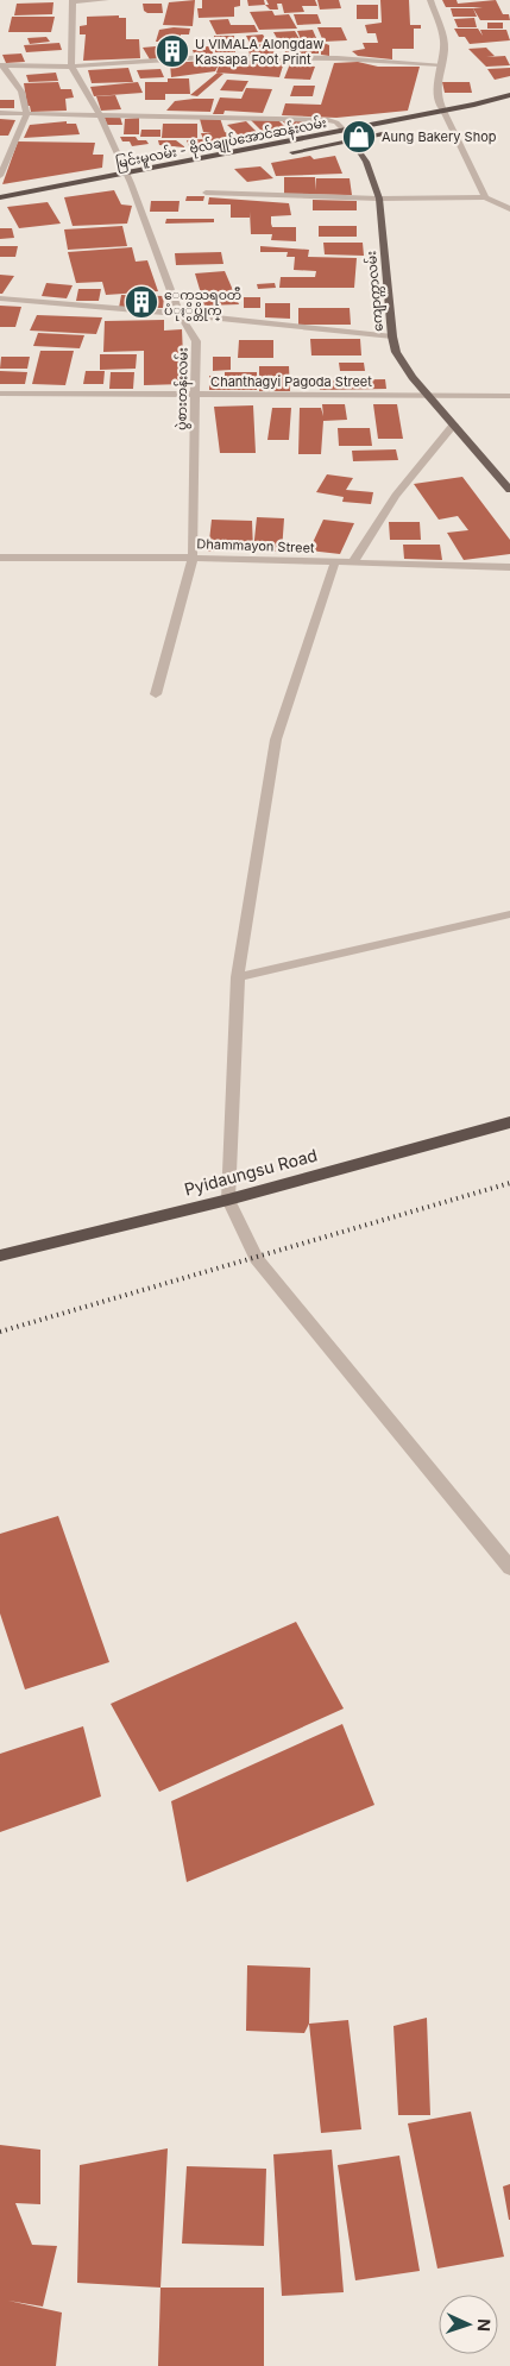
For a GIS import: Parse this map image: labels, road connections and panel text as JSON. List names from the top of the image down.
{
  "streets": {
    "highway": ["မြင်းမူလမ်း - ဗိုလ်ချုပ်အောင်ဆန်းလမ်း", "Pyidaungsu Road"],
    "main road": ["ကျောက္ကာလမ်း"],
    "street": ["Chanthagyi Pagoda Street", "ပွဲစားတန်းလမ်း", "Dhammayon Street"]
  },
  "crossings": [
    ["မြင်းမူလမ်း - ဗိုလ်ချုပ်အောင်ဆန်းလမ်း", "ကျောက္ကာလမ်း"],
    ["မြင်းမူလမ်း - ဗိုလ်ချုပ်အောင်ဆန်းလမ်း", "ပွဲစားတန်းလမ်း"],
    ["ကျောက္ကာလမ်း", "Chanthagyi Pagoda Street"],
    ["Chanthagyi Pagoda Street", "ပွဲစားတန်းလမ်း"],
    ["ပွဲစားတန်းလမ်း", "Dhammayon Street"]
  ],
  "places": {
    "building": ["U VIMALA Alongdaw Kassapa Foot Print", "ေကသရ၀တီ ပံုႏွိပ္တိုက္"],
    "shop": ["Aung Bakery Shop"]
  },
  "north": "right"
}
